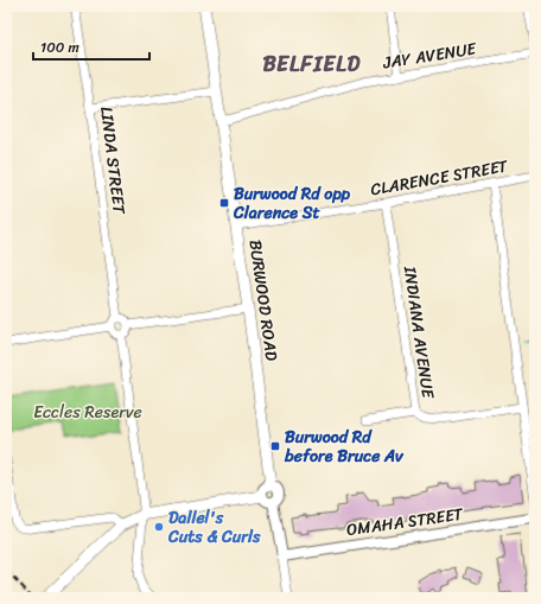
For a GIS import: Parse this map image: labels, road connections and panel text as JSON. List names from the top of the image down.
{
  "streets": {
    "main road": ["BURWOOD ROAD"],
    "street": [
      "JAY AVENUE",
      "LINDA STREET",
      "CLARENCE STREET",
      "INDIANA AVENUE",
      "OMAHA STREET"
    ]
  },
  "crossings": [
    ["JAY AVENUE", "BURWOOD ROAD"],
    ["CLARENCE STREET", "BURWOOD ROAD"],
    ["CLARENCE STREET", "INDIANA AVENUE"]
  ],
  "districts": ["BELFIELD"],
  "parks": ["Eccles Reserve"],
  "places": {
    "transit": ["Burwood Rd opp Clarence St", "Burwood Rd before Bruce Av"],
    "other": ["Dallel's Cuts & Curls"]
  },
  "scale_bar": "100 m"
}
